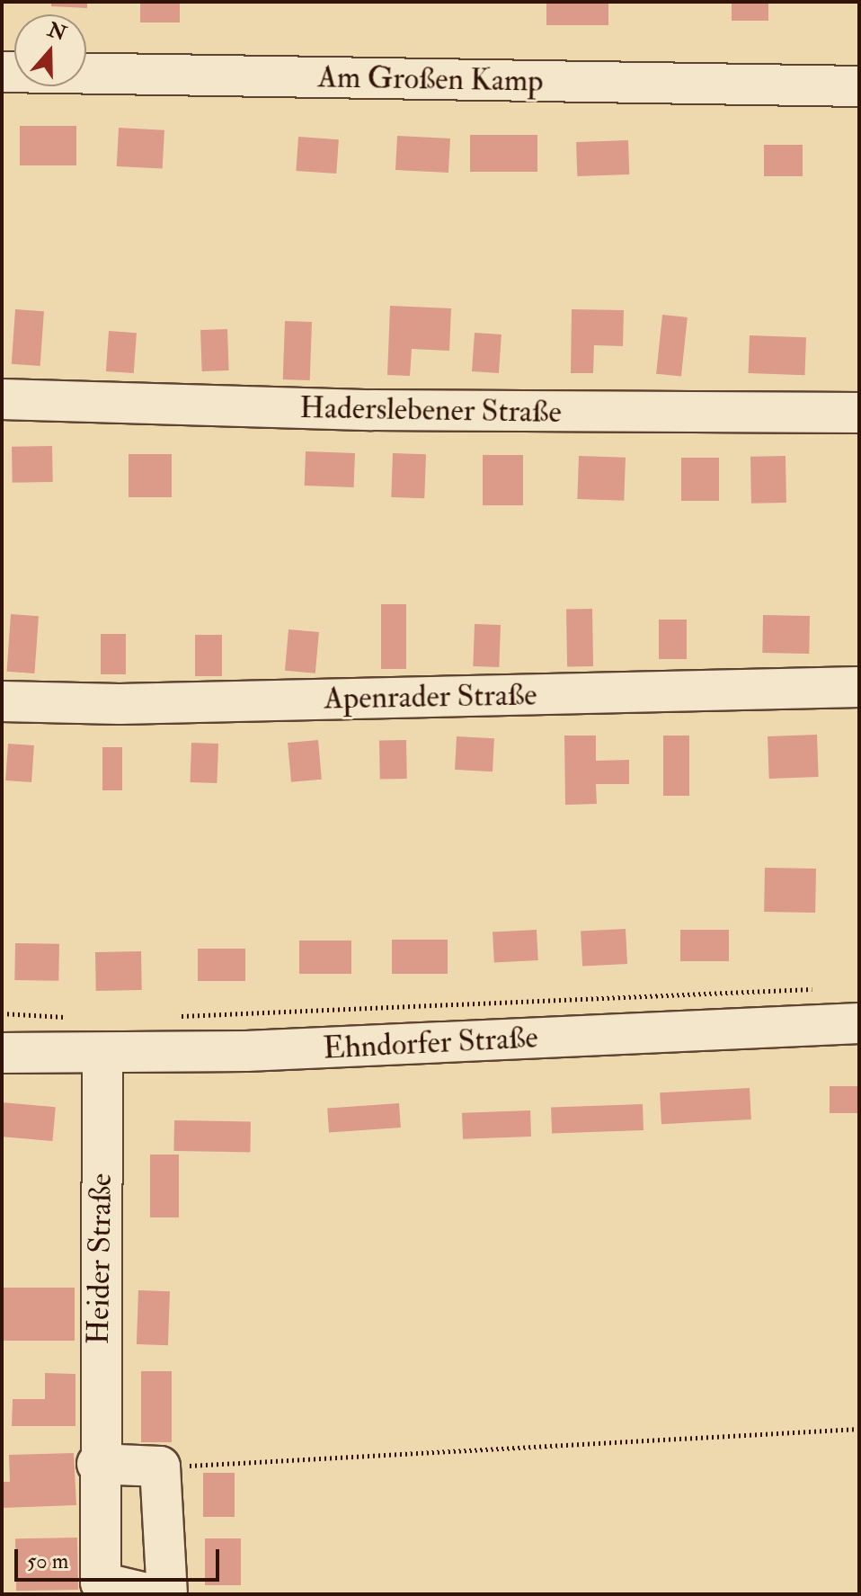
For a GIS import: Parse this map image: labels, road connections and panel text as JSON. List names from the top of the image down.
{
  "streets": {
    "street": [
      "Am Großen Kamp",
      "Haderslebener Straße",
      "Apenrader Straße",
      "Ehndorfer Straße",
      "Heider Straße"
    ]
  },
  "crossings": [
    ["Ehndorfer Straße", "Heider Straße"]
  ],
  "scale_bar": "50 m",
  "north": "top"
}
